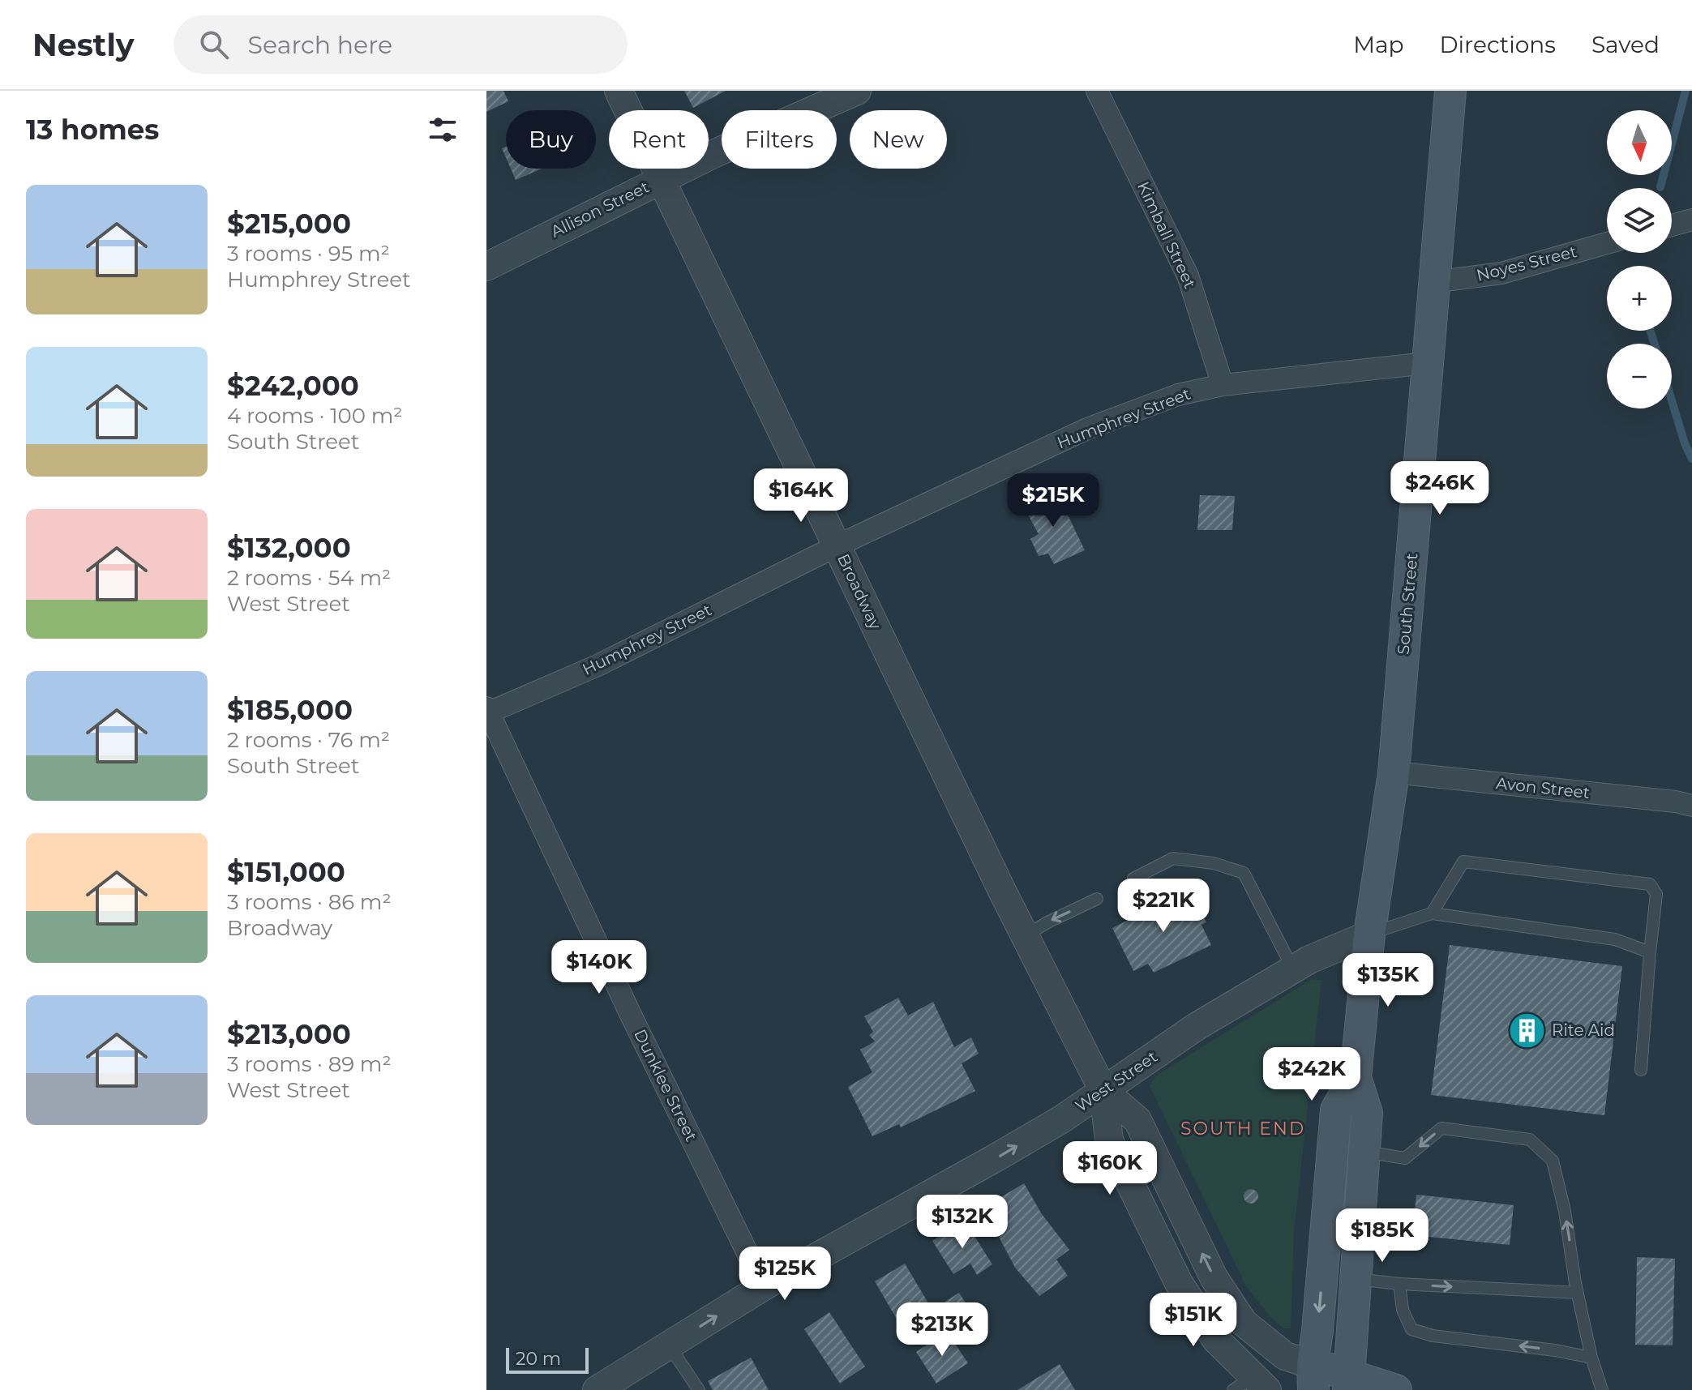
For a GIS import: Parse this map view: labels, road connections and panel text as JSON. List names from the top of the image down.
{
  "streets": {
    "main road": ["Broadway", "South Street"],
    "street": [
      "Allison Street",
      "Kimball Street",
      "Noyes Street",
      "Humphrey Street",
      "Avon Street",
      "West Street",
      "Dunklee Street"
    ]
  },
  "crossings": [
    ["Allison Street", "Broadway"],
    ["Kimball Street", "Humphrey Street"],
    ["Noyes Street", "South Street"],
    ["Humphrey Street", "Broadway"],
    ["Humphrey Street", "South Street"],
    ["Humphrey Street", "Dunklee Street"],
    ["Broadway", "South Street"],
    ["Broadway", "West Street"],
    ["South Street", "Avon Street"],
    ["South Street", "West Street"],
    ["West Street", "Dunklee Street"]
  ],
  "one_way": ["West Street"],
  "districts": ["SOUTH END"],
  "places": {
    "building": ["Rite Aid"]
  },
  "scale_bar": "20 m",
  "north": "bottom",
  "page": {
    "header": "Nestly",
    "search": "Search here",
    "nav": ["Map", "Directions", "Saved"],
    "heading": "13 homes",
    "map_buttons": ["+", "−"],
    "chip": [
      "Buy",
      "Rent",
      "Filters",
      "New"
    ],
    "list": [
      {
        "name": "$215,000",
        "note": "3 rooms · 95 m² · Humphrey Street"
      },
      {
        "name": "$242,000",
        "note": "4 rooms · 100 m² · South Street"
      },
      {
        "name": "$132,000",
        "note": "2 rooms · 54 m² · West Street"
      },
      {
        "name": "$185,000",
        "note": "2 rooms · 76 m² · South Street"
      },
      {
        "name": "$151,000",
        "note": "3 rooms · 86 m² · Broadway"
      },
      {
        "name": "$213,000",
        "note": "3 rooms · 89 m² · West Street"
      }
    ],
    "price": [
      "$246K",
      "$164K",
      "$215K",
      "$221K",
      "$140K",
      "$135K",
      "$242K",
      "$160K",
      "$132K",
      "$185K",
      "$125K",
      "$151K",
      "$213K"
    ],
    "scale": "20 m"
  }
}
